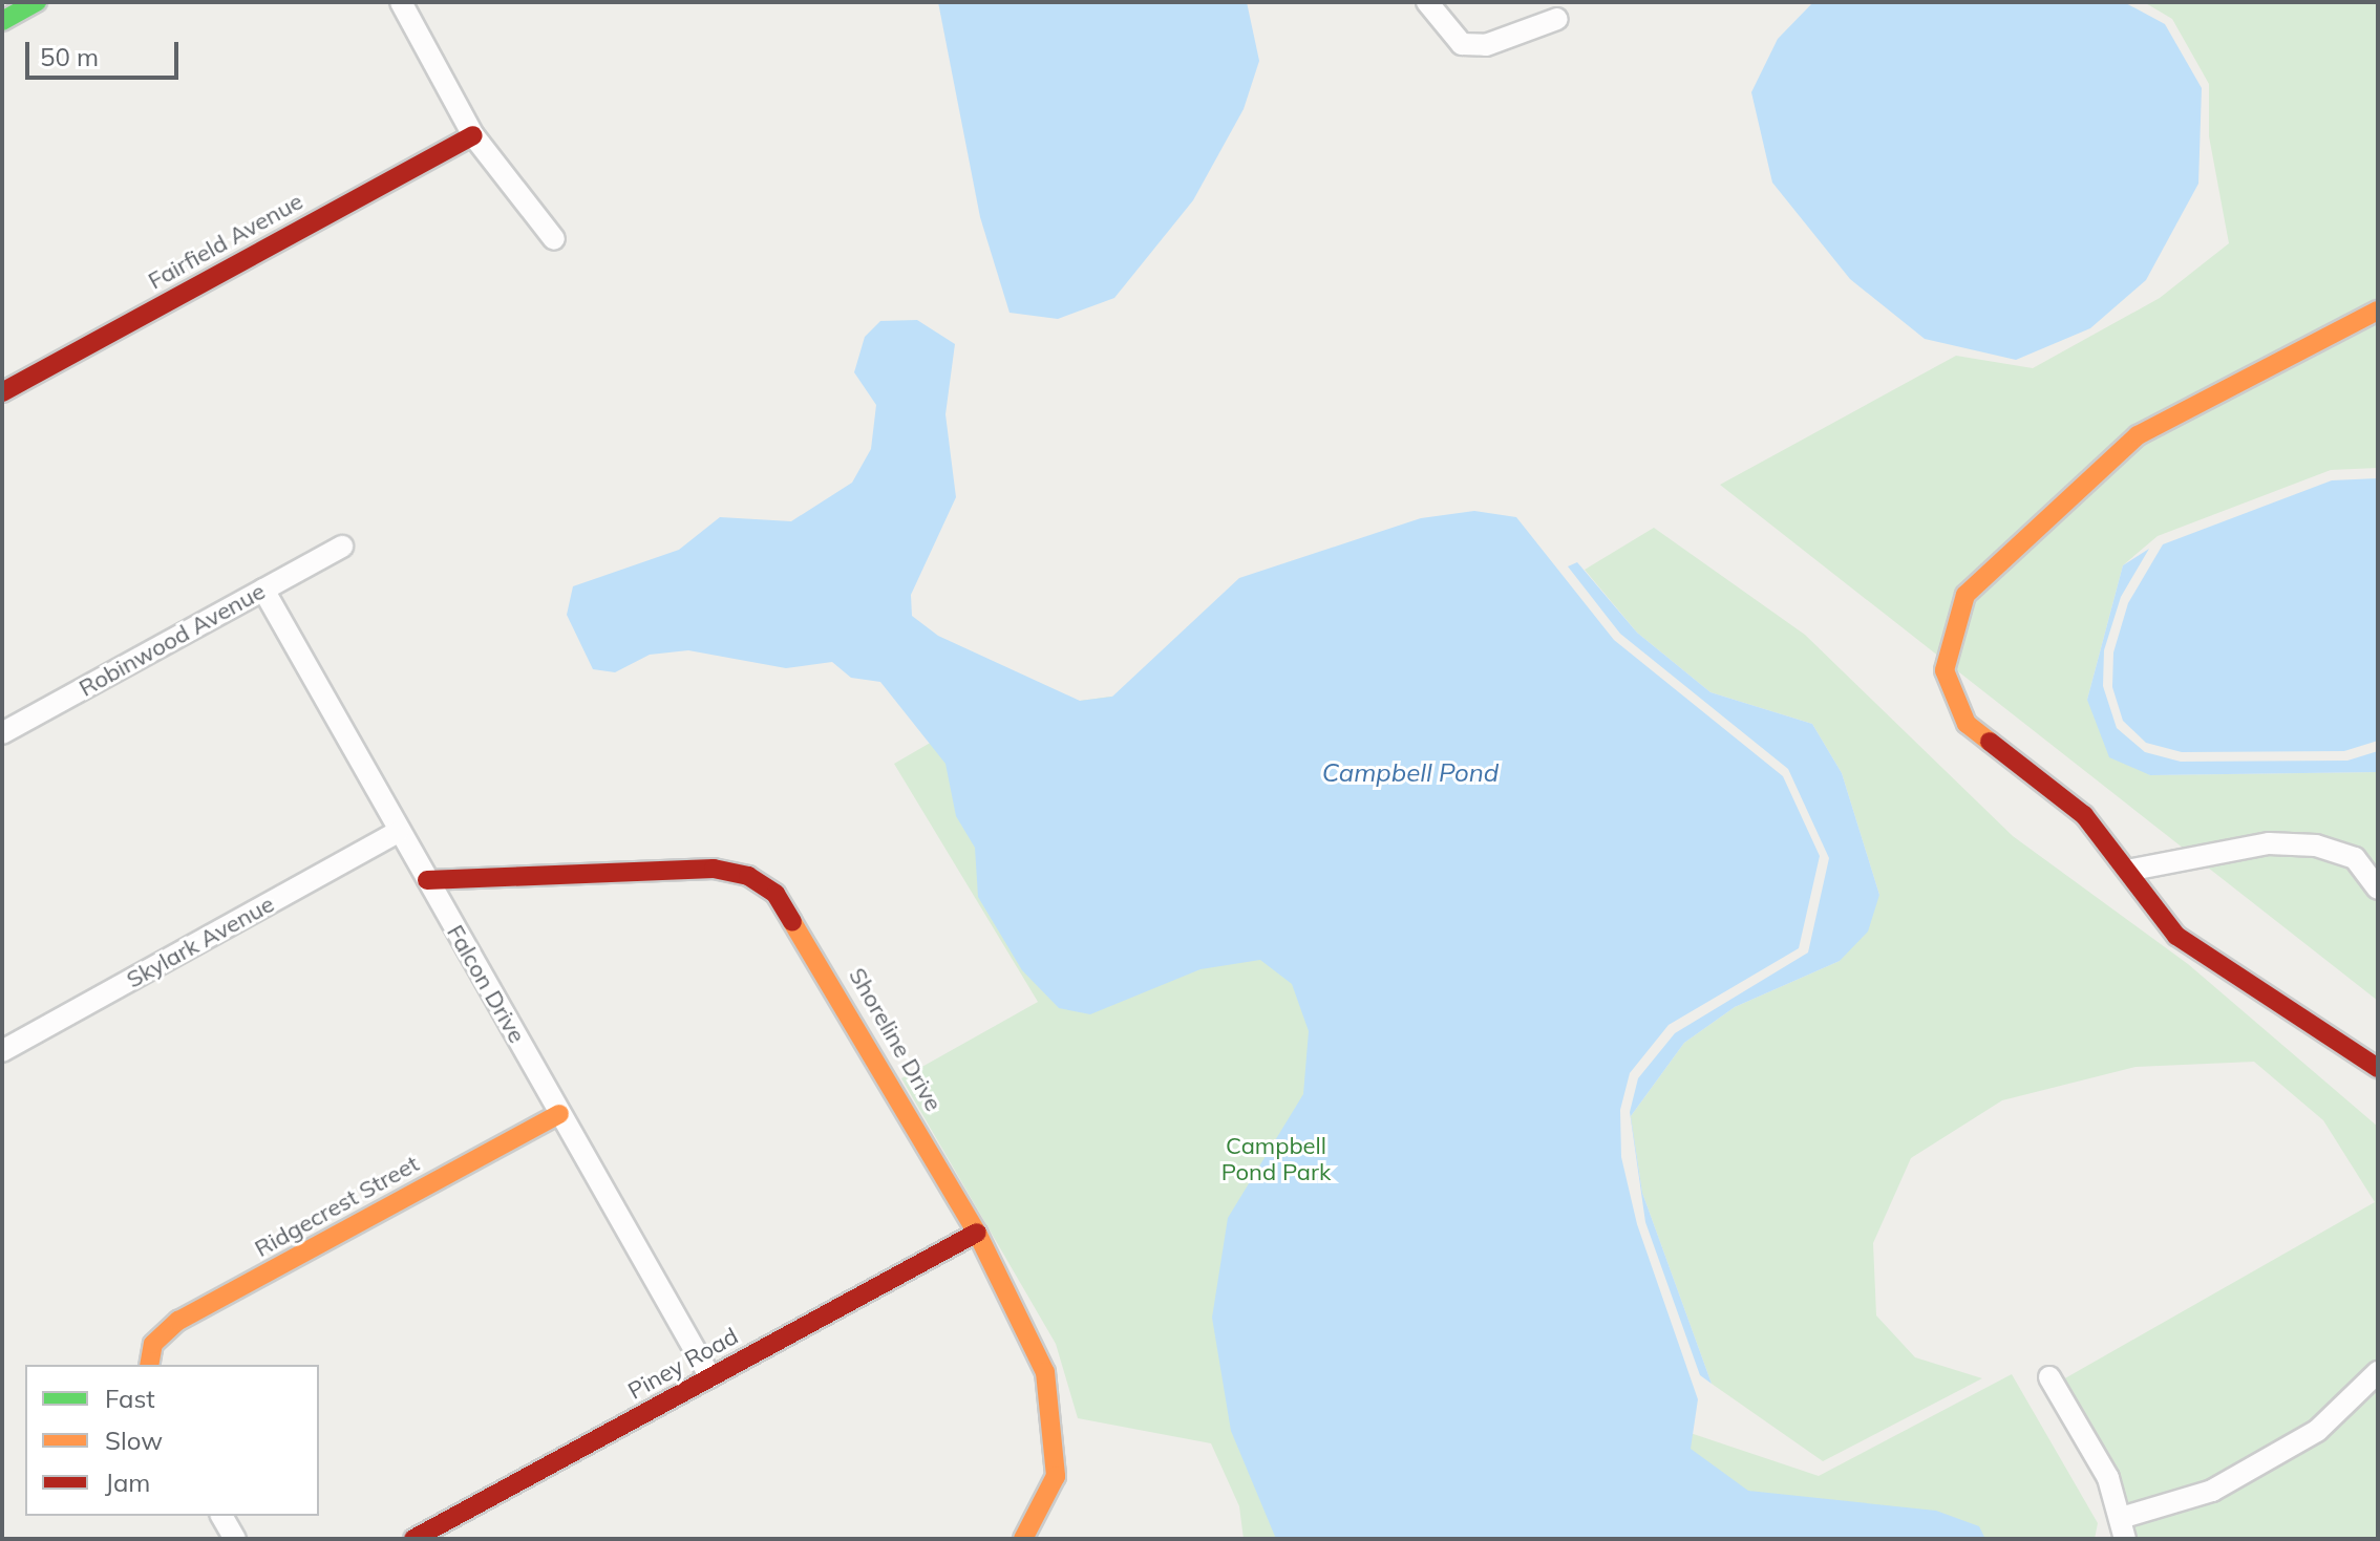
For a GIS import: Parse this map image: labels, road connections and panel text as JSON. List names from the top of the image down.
{
  "streets": {
    "street": [
      "Fairfield Avenue",
      "Robinwood Avenue",
      "Skylark Avenue",
      "Falcon Drive",
      "Shoreline Drive",
      "Ridgecrest Street",
      "Piney Road"
    ]
  },
  "crossings": [
    ["Robinwood Avenue", "Falcon Drive"],
    ["Skylark Avenue", "Falcon Drive"],
    ["Falcon Drive", "Shoreline Drive"],
    ["Falcon Drive", "Ridgecrest Street"],
    ["Falcon Drive", "Piney Road"],
    ["Shoreline Drive", "Piney Road"]
  ],
  "water": ["Campbell Pond"],
  "parks": ["Campbell Pond Park"],
  "legend": ["Fast", "Slow", "Jam"],
  "scale_bar": "50 m"
}
